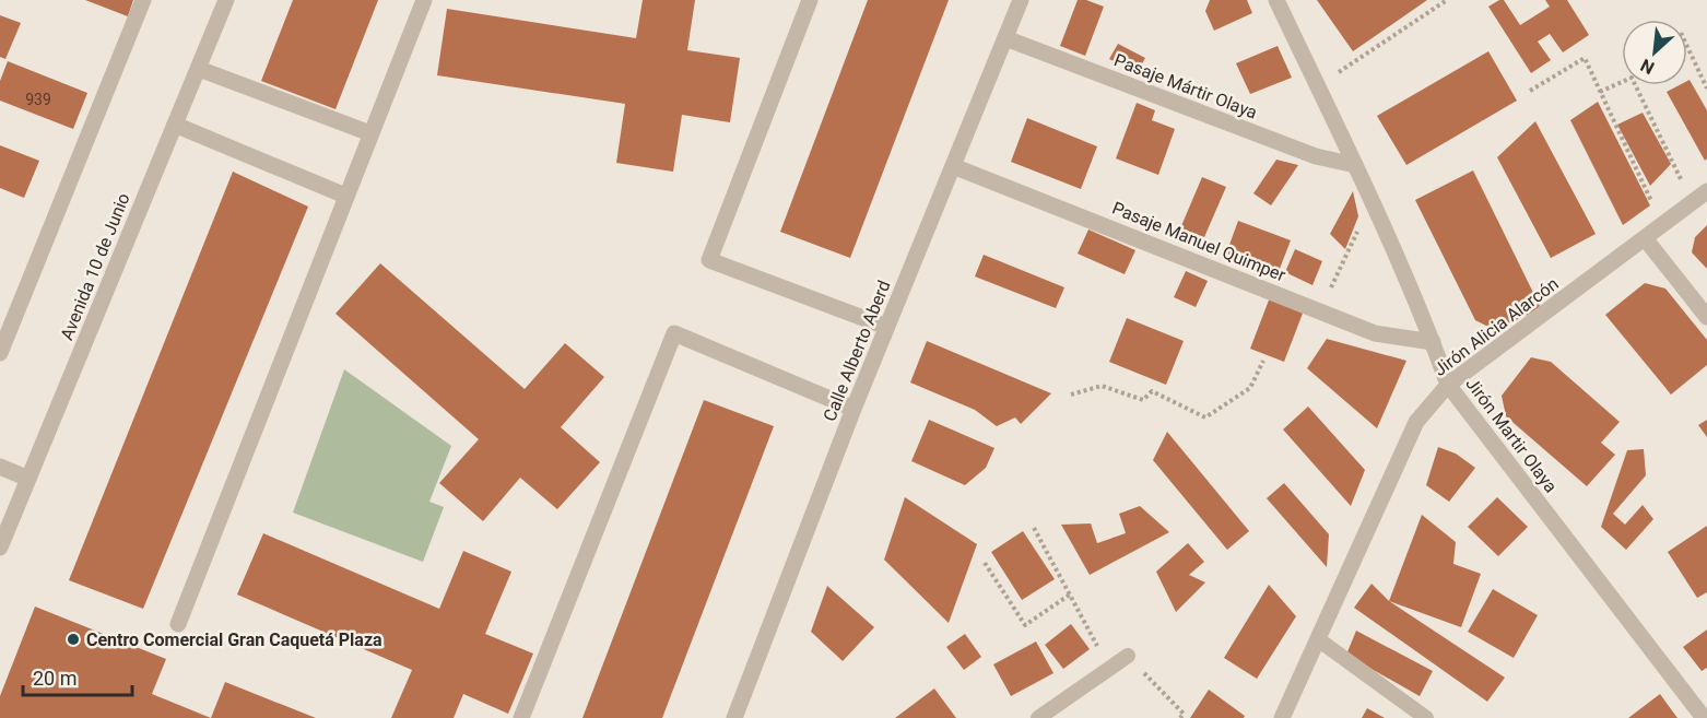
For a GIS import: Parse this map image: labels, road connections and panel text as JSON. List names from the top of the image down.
{
  "streets": {
    "street": [
      "Pasaje Mártir Olaya",
      "Pasaje Manuel Quimper",
      "Avenida 10 de Junio",
      "Jirón Alicia Alarcón",
      "Calle Alberto Aberd",
      "Jirón Martir Olaya"
    ]
  },
  "crossings": [
    ["Pasaje Mártir Olaya", "Calle Alberto Aberd"],
    ["Pasaje Mártir Olaya", "Jirón Martir Olaya"],
    ["Pasaje Manuel Quimper", "Calle Alberto Aberd"],
    ["Pasaje Manuel Quimper", "Jirón Martir Olaya"],
    ["Jirón Alicia Alarcón", "Jirón Martir Olaya"]
  ],
  "places": ["Centro Comercial Gran Caquetá Plaza"],
  "house_numbers": ["939"],
  "scale_bar": "20 m",
  "north": "bottom left"
}
